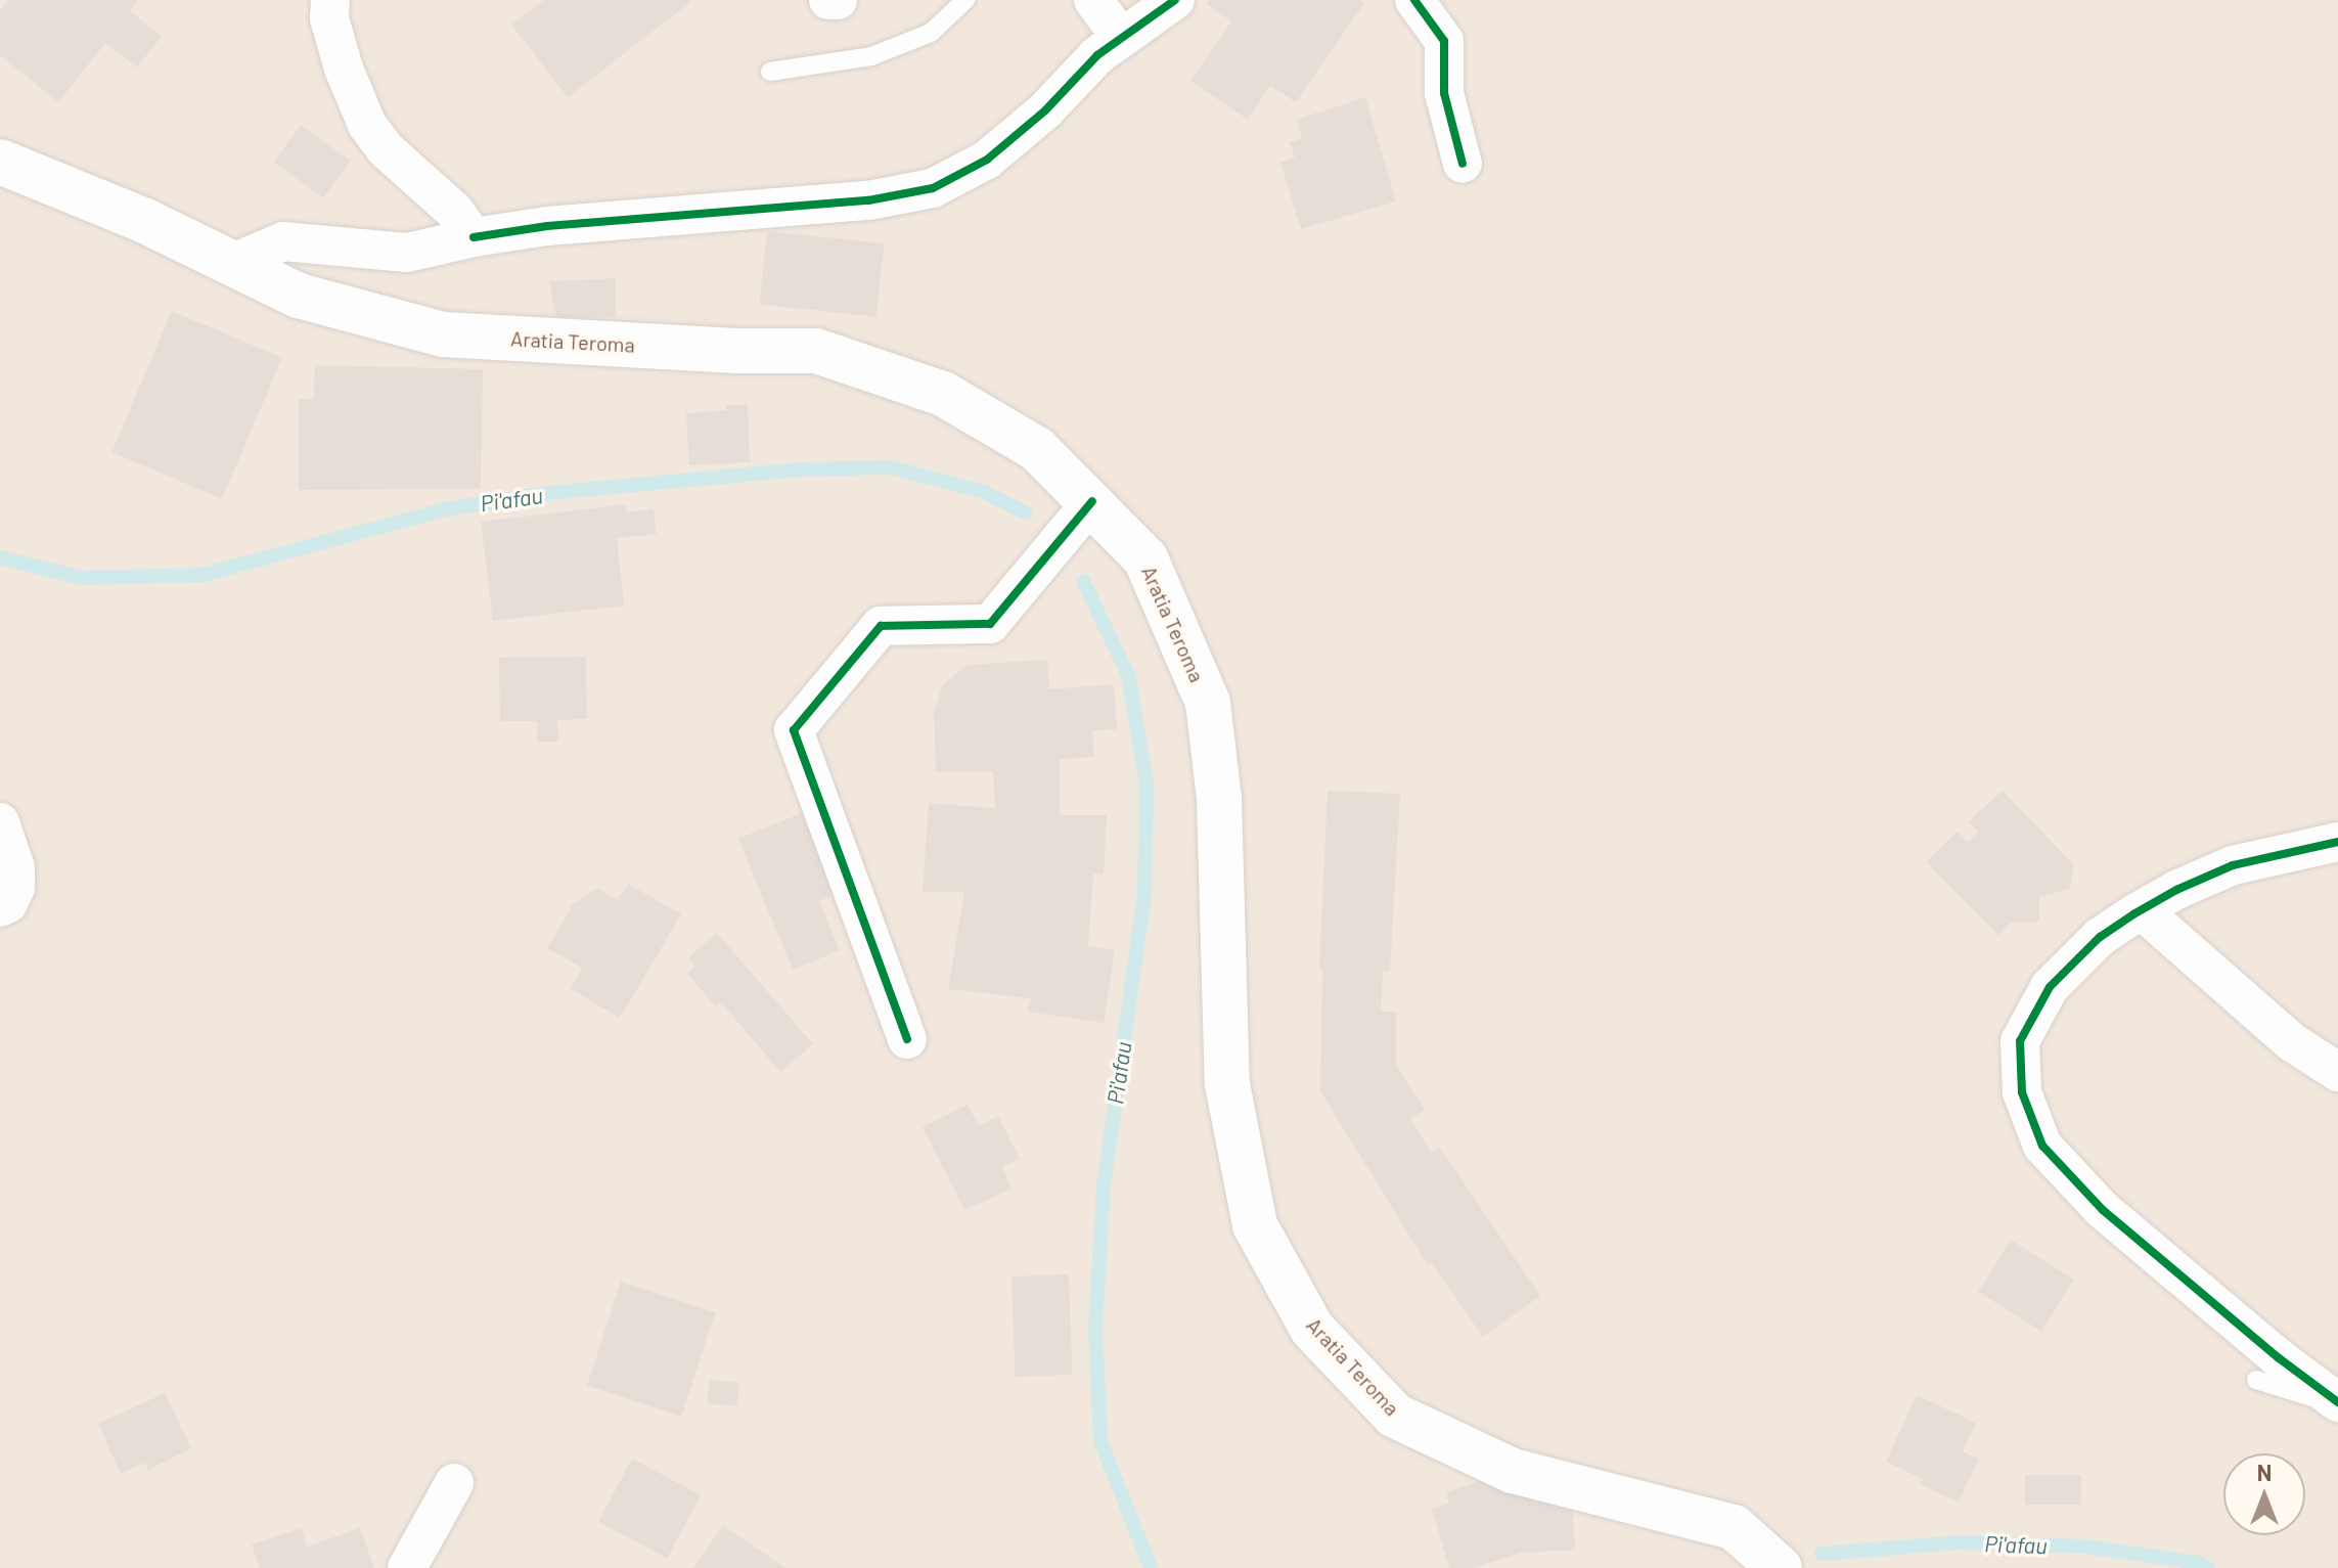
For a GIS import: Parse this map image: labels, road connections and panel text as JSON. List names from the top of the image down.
{
  "streets": {
    "main road": ["Aratia Teroma"]
  },
  "water": ["Pi'afau"],
  "north": "top"
}
